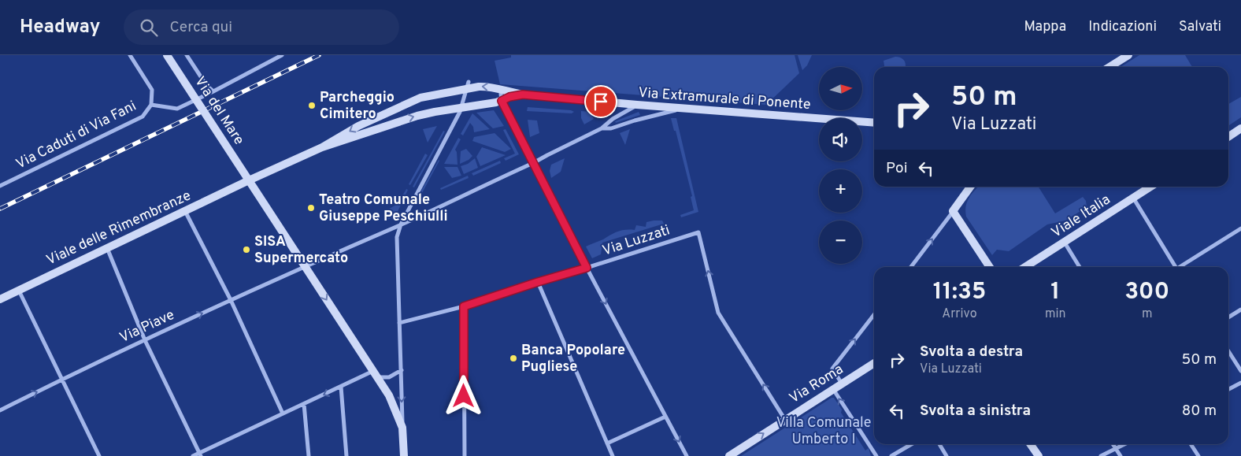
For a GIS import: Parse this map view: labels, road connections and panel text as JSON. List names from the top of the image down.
{
  "streets": {
    "main road": [
      "Via Extramurale di Ponente",
      "Via del Mare",
      "Viale Italia",
      "Viale delle Rimembranze",
      "Via Roma"
    ],
    "street": ["Via Caduti di Via Fani", "Via Luzzati", "Via Piave"]
  },
  "crossings": [
    ["Via Extramurale di Ponente", "Via del Mare"],
    ["Via Extramurale di Ponente", "Viale delle Rimembranze"],
    ["Via del Mare", "Viale delle Rimembranze"],
    ["Via del Mare", "Via Piave"],
    ["Via Luzzati", "Via Roma"]
  ],
  "one_way": ["Via Roma"],
  "parks": ["Villa Comunale Umberto I"],
  "places": [
    "Parcheggio Cimitero",
    "Teatro Comunale Giuseppe Peschiulli",
    "SISA Supermercato",
    "Banca Popolare Pugliese"
  ],
  "north": "right",
  "page": {
    "header": "Headway",
    "search": "Cerca qui",
    "nav": ["Mappa", "Indicazioni", "Salvati"],
    "map_buttons": ["+", "−"],
    "turn": ["50 m", "Via Luzzati"],
    "then": "Poi",
    "eta": [
      "11:35",
      "Arrivo",
      "1",
      "min",
      "300",
      "m"
    ],
    "list": [
      {
        "name": "Svolta a destra",
        "note": "Via Luzzati",
        "value": "50 m"
      },
      {
        "name": "Svolta a sinistra",
        "value": "80 m"
      }
    ]
  }
}
